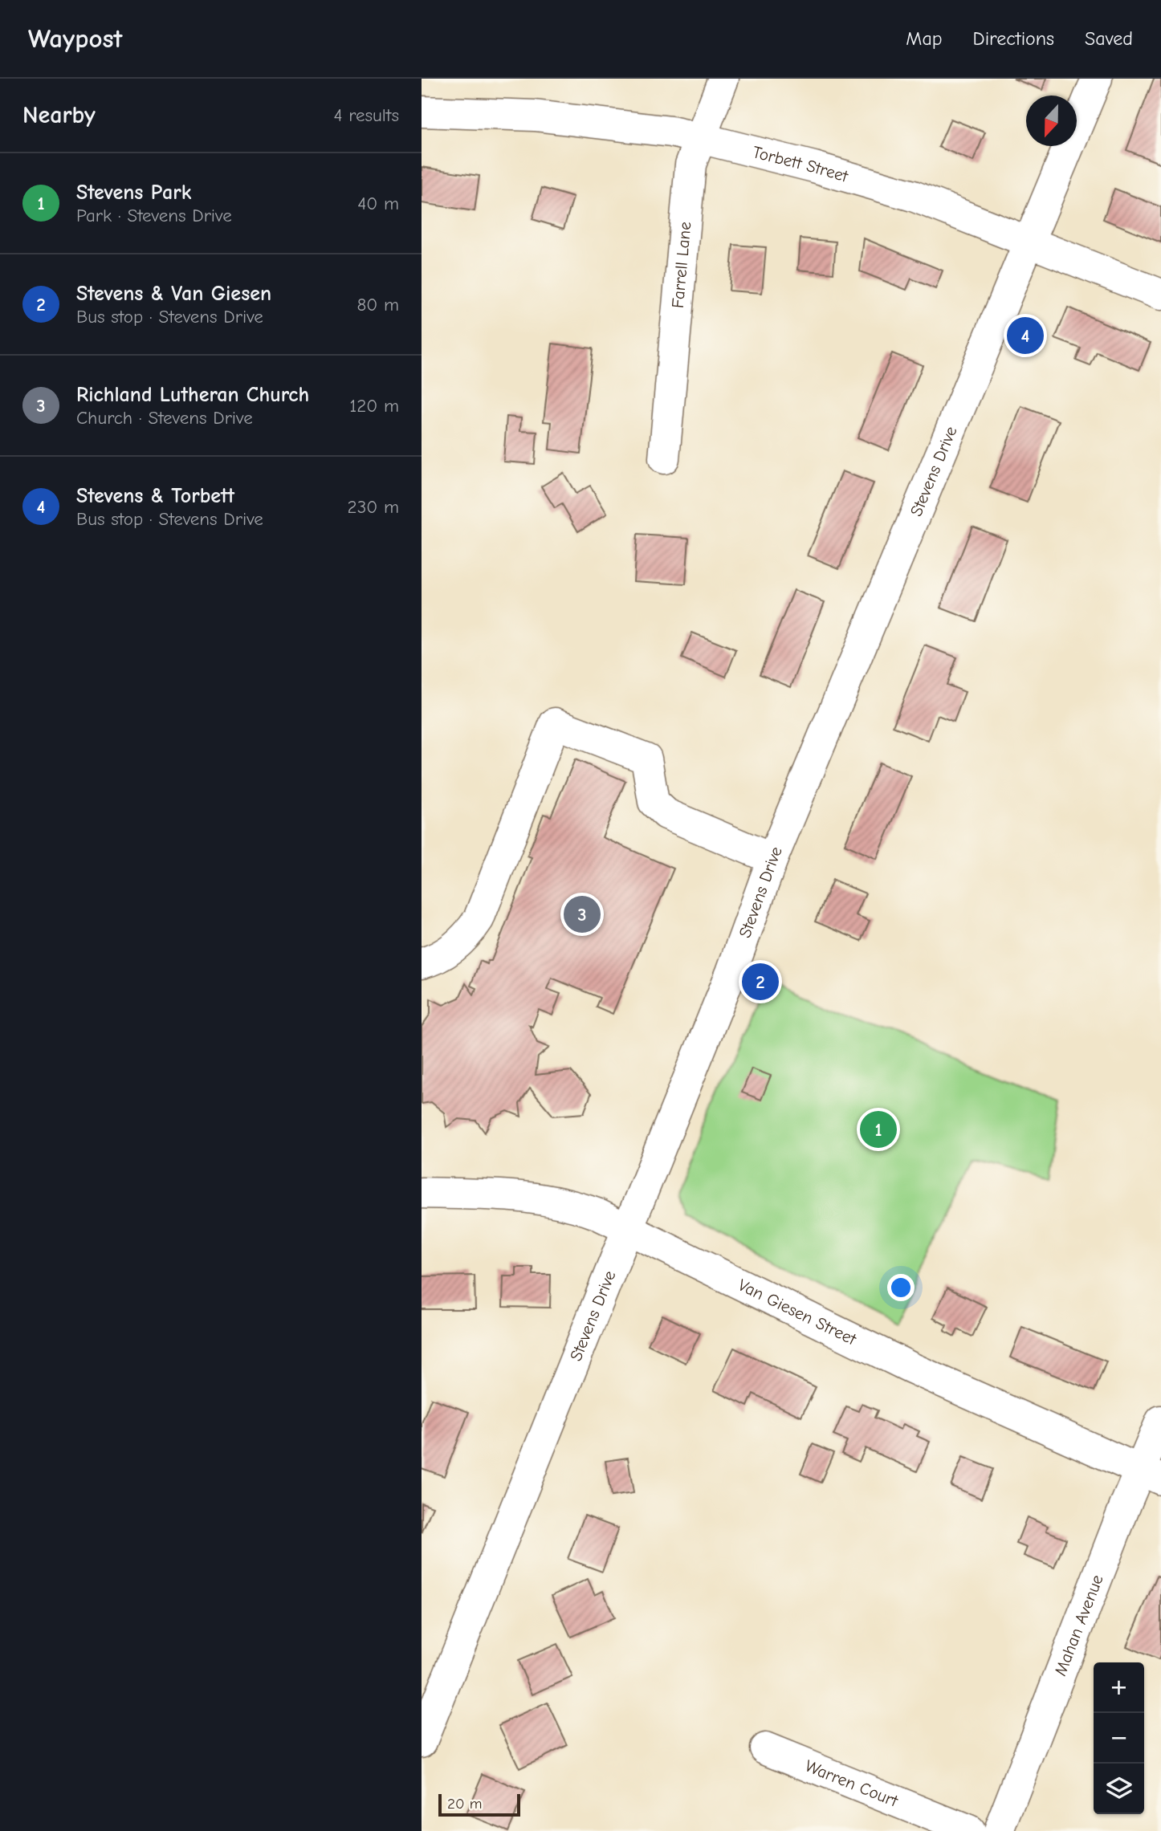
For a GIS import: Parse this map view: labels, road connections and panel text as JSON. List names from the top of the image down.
{
  "streets": {
    "street": [
      "Torbett Street",
      "Farrell Lane",
      "Stevens Drive",
      "Van Giesen Street",
      "Mahan Avenue",
      "Warren Court"
    ]
  },
  "crossings": [
    ["Torbett Street", "Farrell Lane"],
    ["Torbett Street", "Stevens Drive"],
    ["Stevens Drive", "Van Giesen Street"],
    ["Van Giesen Street", "Mahan Avenue"]
  ],
  "scale_bar": "20 m",
  "north": "bottom",
  "page": {
    "header": "Waypost",
    "nav": ["Map", "Directions", "Saved"],
    "heading": ["Nearby", "4 results"],
    "list": [
      {
        "mark": "1",
        "name": "Stevens Park",
        "note": "Park · Stevens Drive",
        "value": "40 m"
      },
      {
        "mark": "2",
        "name": "Stevens & Van Giesen",
        "note": "Bus stop · Stevens Drive",
        "value": "80 m"
      },
      {
        "mark": "3",
        "name": "Richland Lutheran Church",
        "note": "Church · Stevens Drive",
        "value": "120 m"
      },
      {
        "mark": "4",
        "name": "Stevens & Torbett",
        "note": "Bus stop · Stevens Drive",
        "value": "230 m"
      }
    ],
    "pins": [
      "4",
      "3",
      "2",
      "1"
    ],
    "map_buttons": ["+", "−"],
    "scale": "20 m"
  }
}
